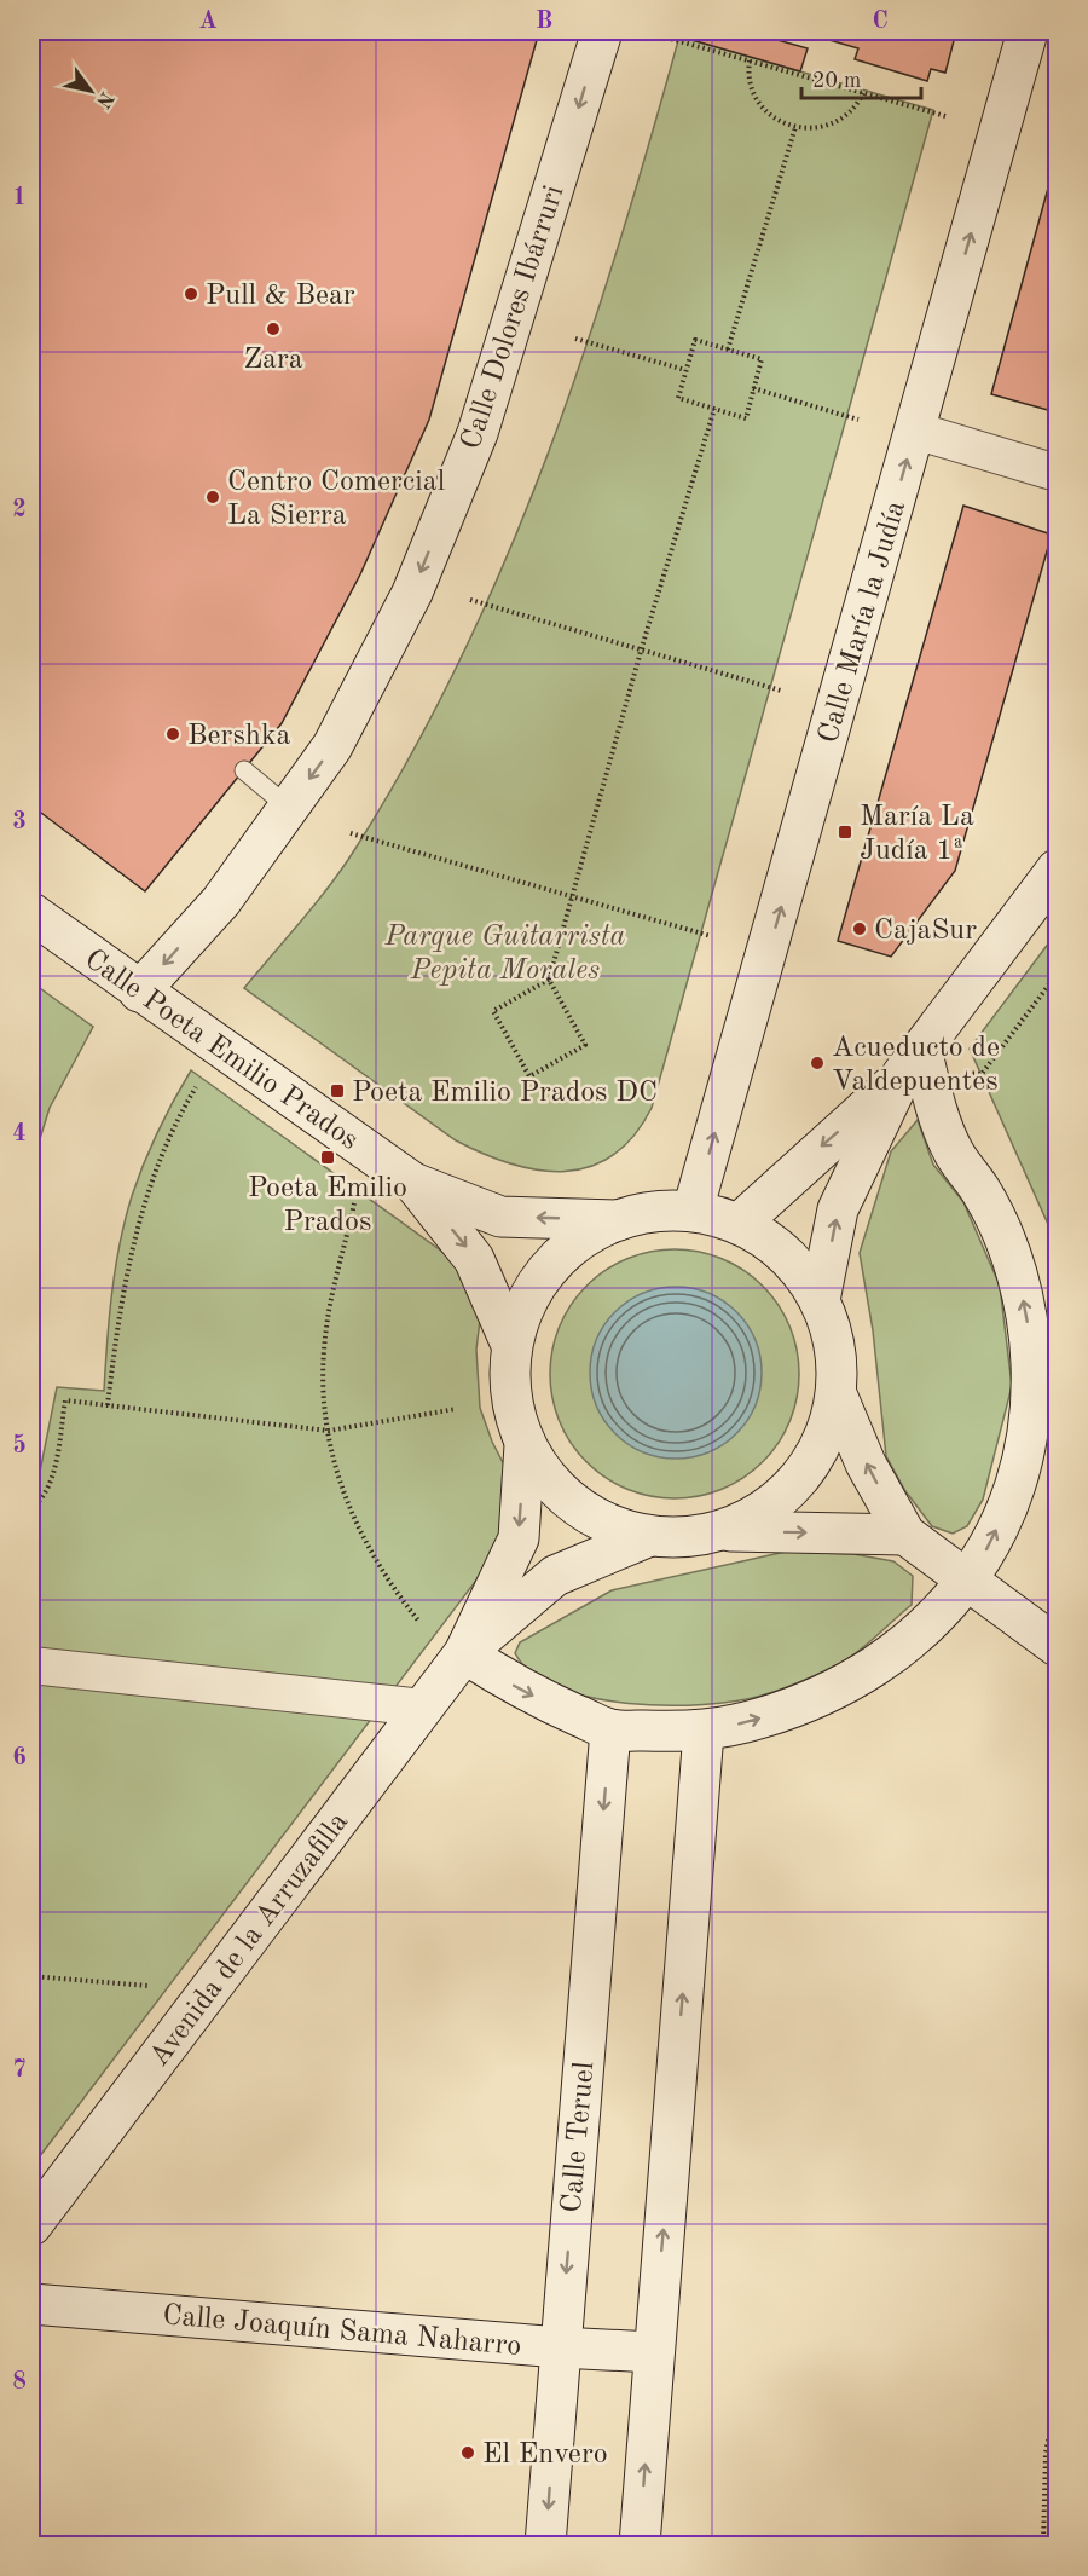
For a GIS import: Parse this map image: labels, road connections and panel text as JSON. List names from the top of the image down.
{
  "streets": {
    "main road": [
      "Calle Dolores Ibárruri",
      "Calle María la Judía",
      "Calle Poeta Emilio Prados",
      "Avenida de la Arruzafilla",
      "Calle Teruel",
      "Calle Joaquín Sama Naharro"
    ]
  },
  "crossings": [
    ["Calle Dolores Ibárruri", "Calle Poeta Emilio Prados"],
    ["Calle Teruel", "Calle Joaquín Sama Naharro"]
  ],
  "one_way": ["Calle Dolores Ibárruri"],
  "parks": ["Parque Guitarrista Pepita Morales"],
  "places": {
    "other": [
      "Pull & Bear",
      "Zara",
      "Centro Comercial La Sierra",
      "Bershka",
      "CajaSur",
      "Acueducto de Valdepuentes",
      "El Envero"
    ],
    "transit": ["María La Judía 1ª", "Poeta Emilio Prados DC", "Poeta Emilio Prados"]
  },
  "scale_bar": "20 m",
  "north": "bottom right",
  "grid": {
    "columns": ["A", "B", "C"],
    "rows": [
      "1",
      "2",
      "3",
      "4",
      "5",
      "6",
      "7",
      "8"
    ]
  }
}
